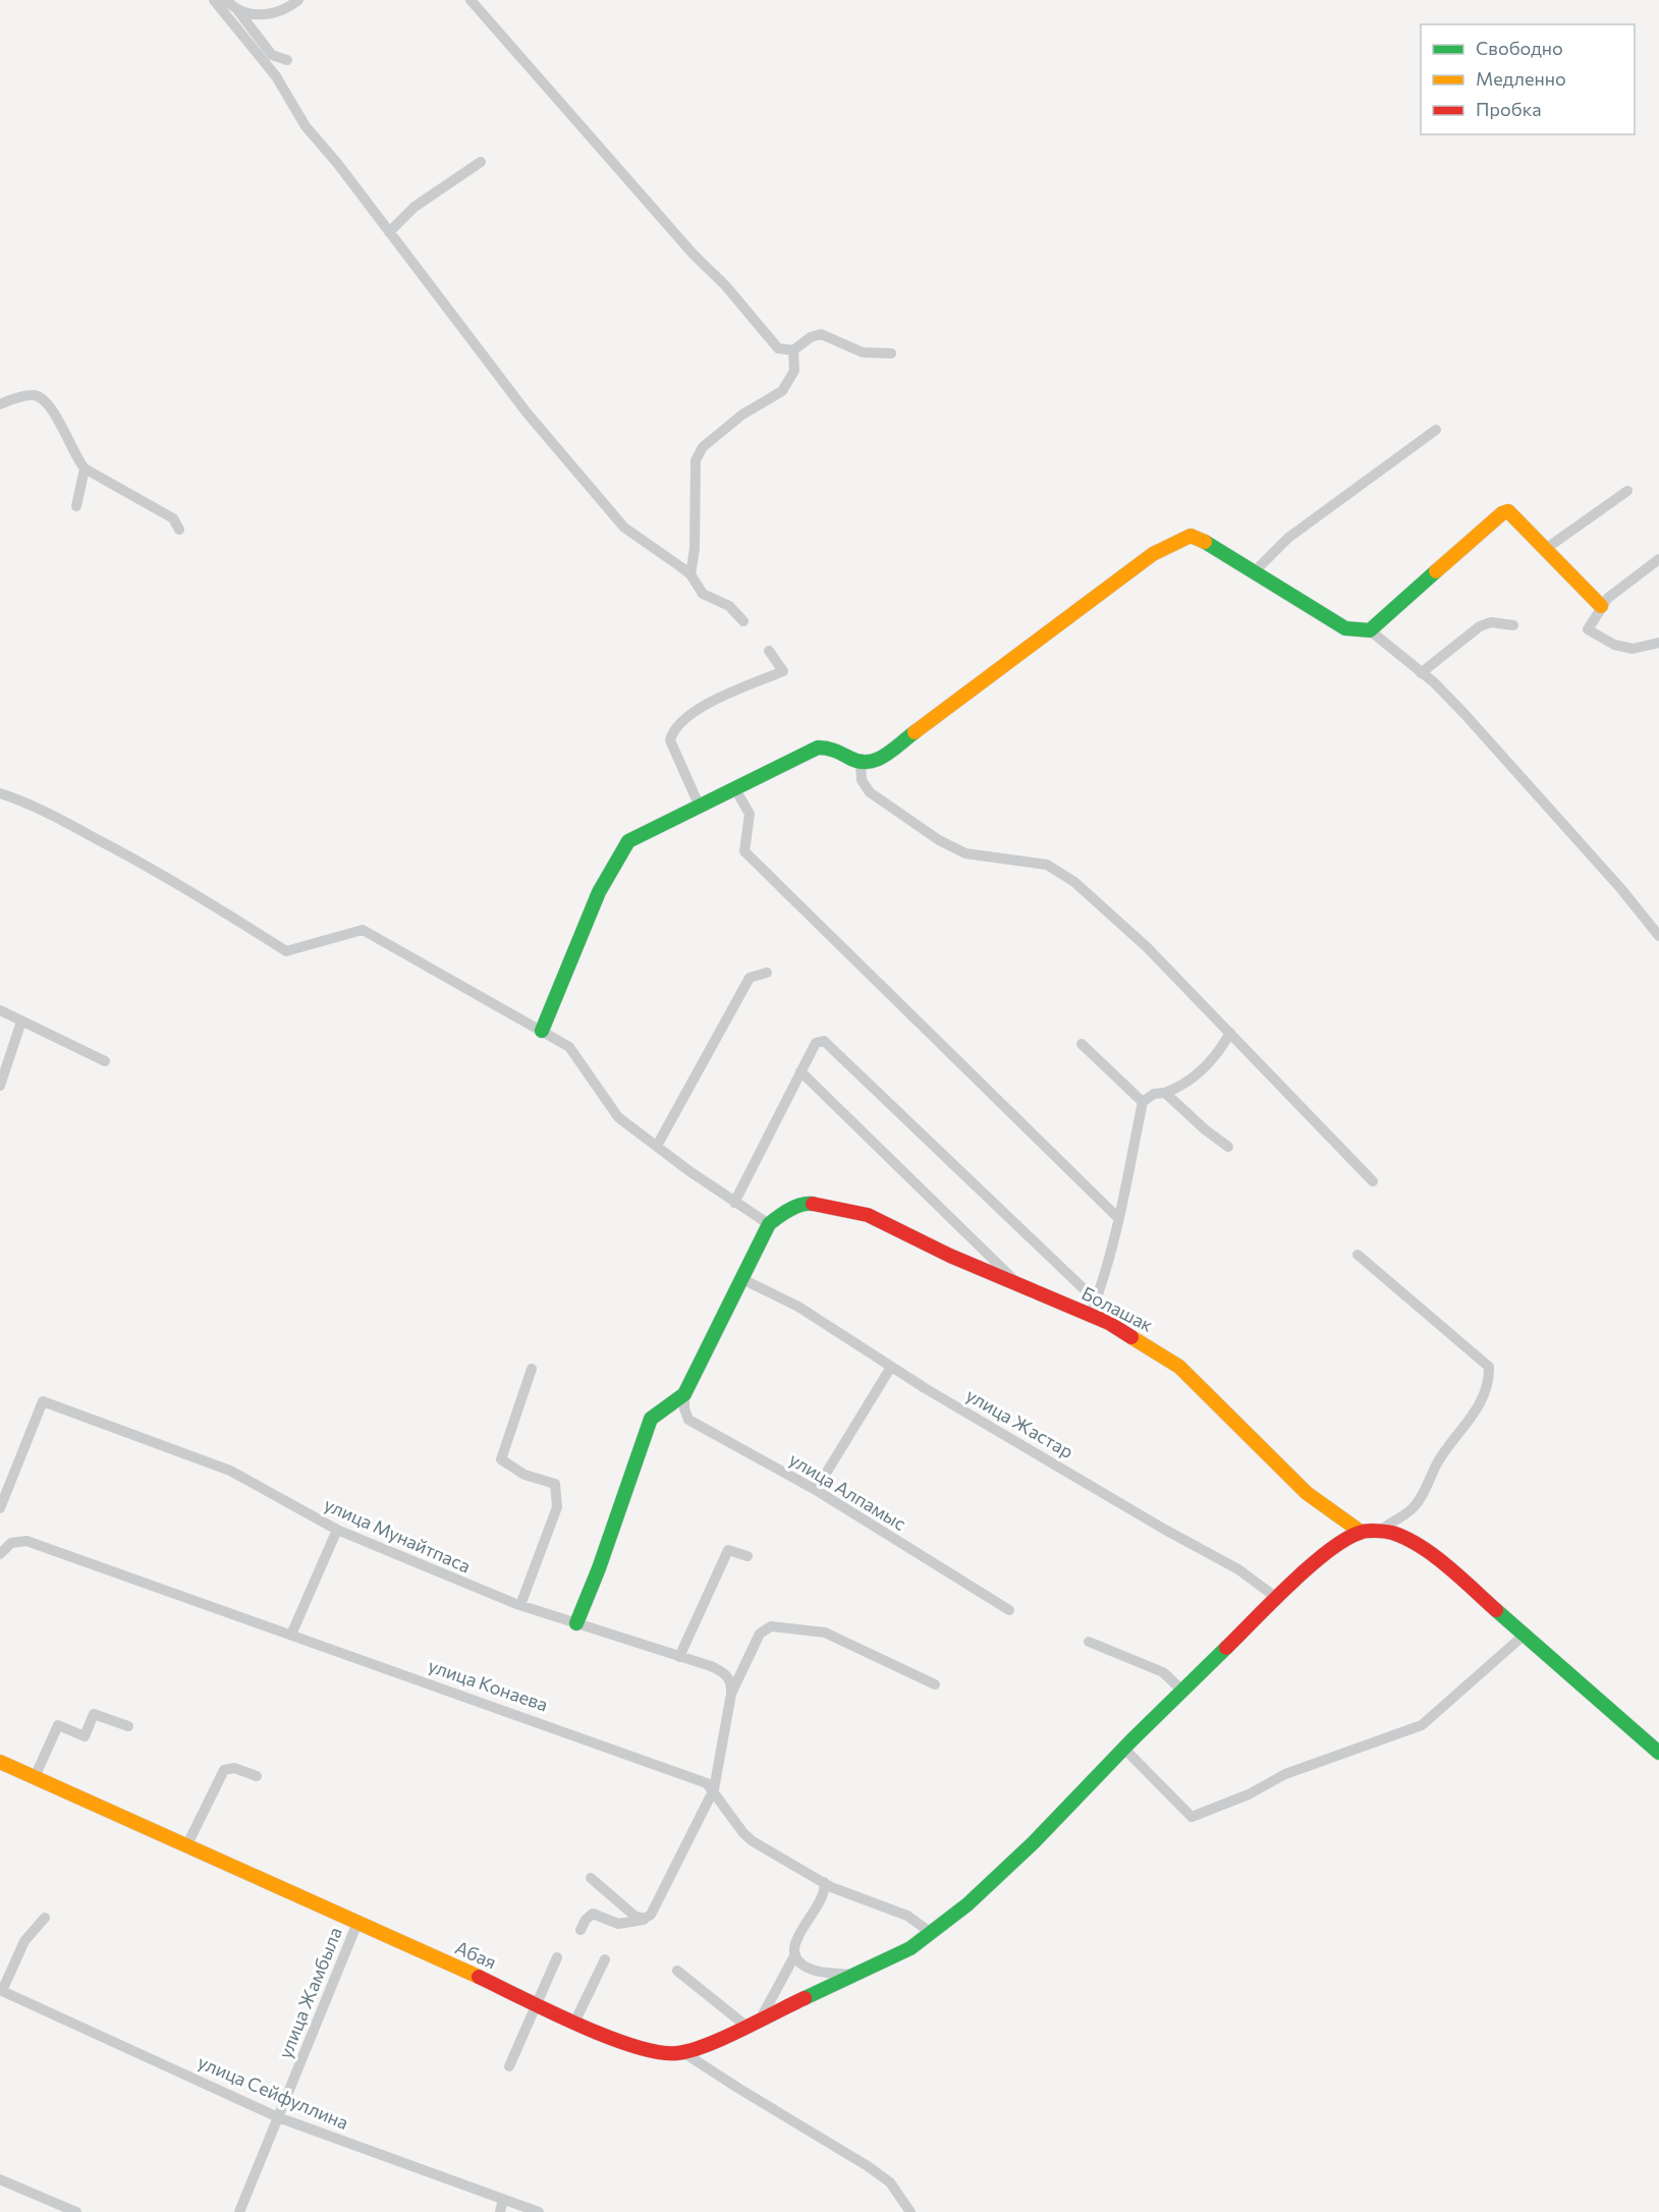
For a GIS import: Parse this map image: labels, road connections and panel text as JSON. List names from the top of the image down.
{
  "streets": {
    "street": [
      "Болашак",
      "улица Жастар",
      "улица Алпамыс",
      "улица Мунайтпаса",
      "улица Конаева",
      "Абая",
      "улица Жамбыла",
      "улица Сейфуллина"
    ]
  },
  "crossings": [
    ["Абая", "улица Жамбыла"],
    ["улица Жамбыла", "улица Сейфуллина"]
  ],
  "legend": ["Свободно", "Медленно", "Пробка"]
}
